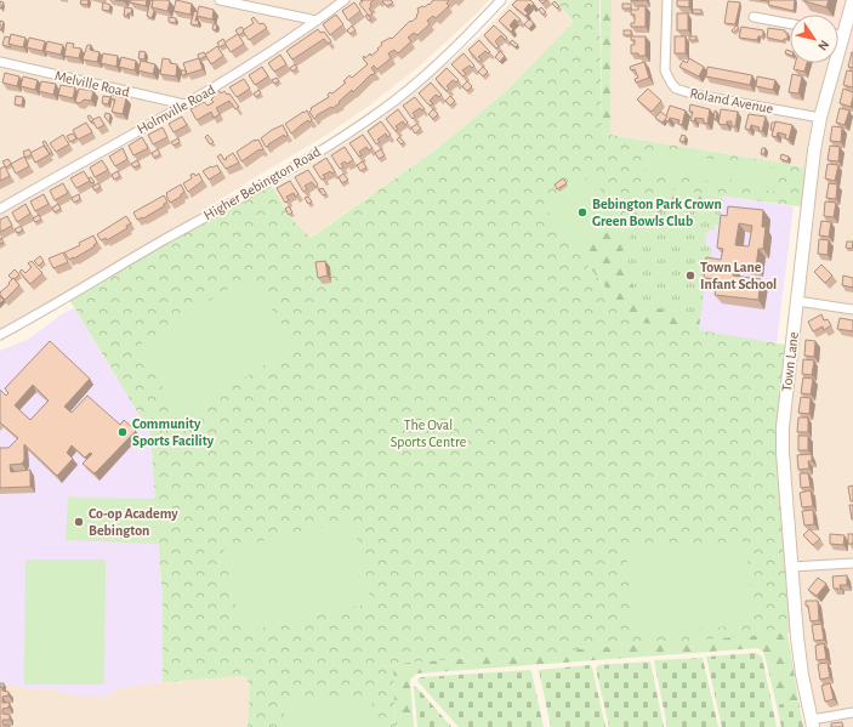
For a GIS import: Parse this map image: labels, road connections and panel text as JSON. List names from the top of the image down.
{
  "streets": {
    "main road": ["Town Lane"],
    "street": [
      "Melville Road",
      "Roland Avenue",
      "Holmville Road",
      "Higher Bebington Road"
    ]
  },
  "crossings": [
    ["Melville Road", "Holmville Road"],
    ["Roland Avenue", "Town Lane"]
  ],
  "parks": ["The Oval Sports Centre"],
  "places": [
    "Bebington Park Crown Green Bowls Club",
    "Town Lane Infant School",
    "Community Sports Facility",
    "Co-op Academy Bebington"
  ],
  "north": "bottom right"
}
